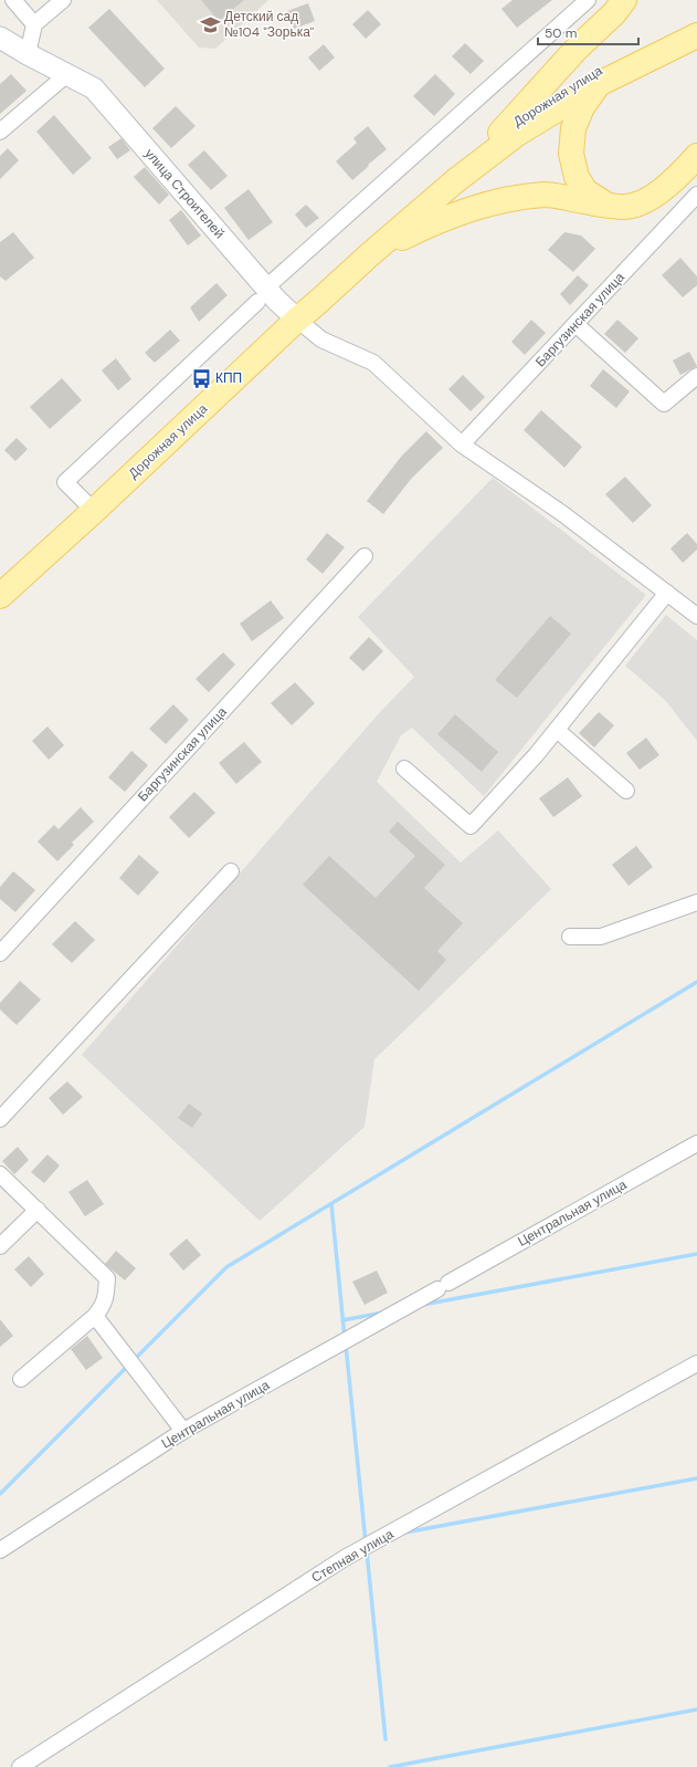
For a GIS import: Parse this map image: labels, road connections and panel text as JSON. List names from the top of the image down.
{
  "streets": {
    "main road": ["Дорожная улица"],
    "street": [
      "улица Строителей",
      "Баргузинская улица",
      "Центральная улица",
      "Степная улица"
    ]
  },
  "crossings": [
    ["Дорожная улица", "улица Строителей"]
  ],
  "places": {
    "school or university": ["Детский сад №104 \"Зорька\""],
    "bus stop": ["КПП"]
  },
  "scale_bar": "50 m"
}
